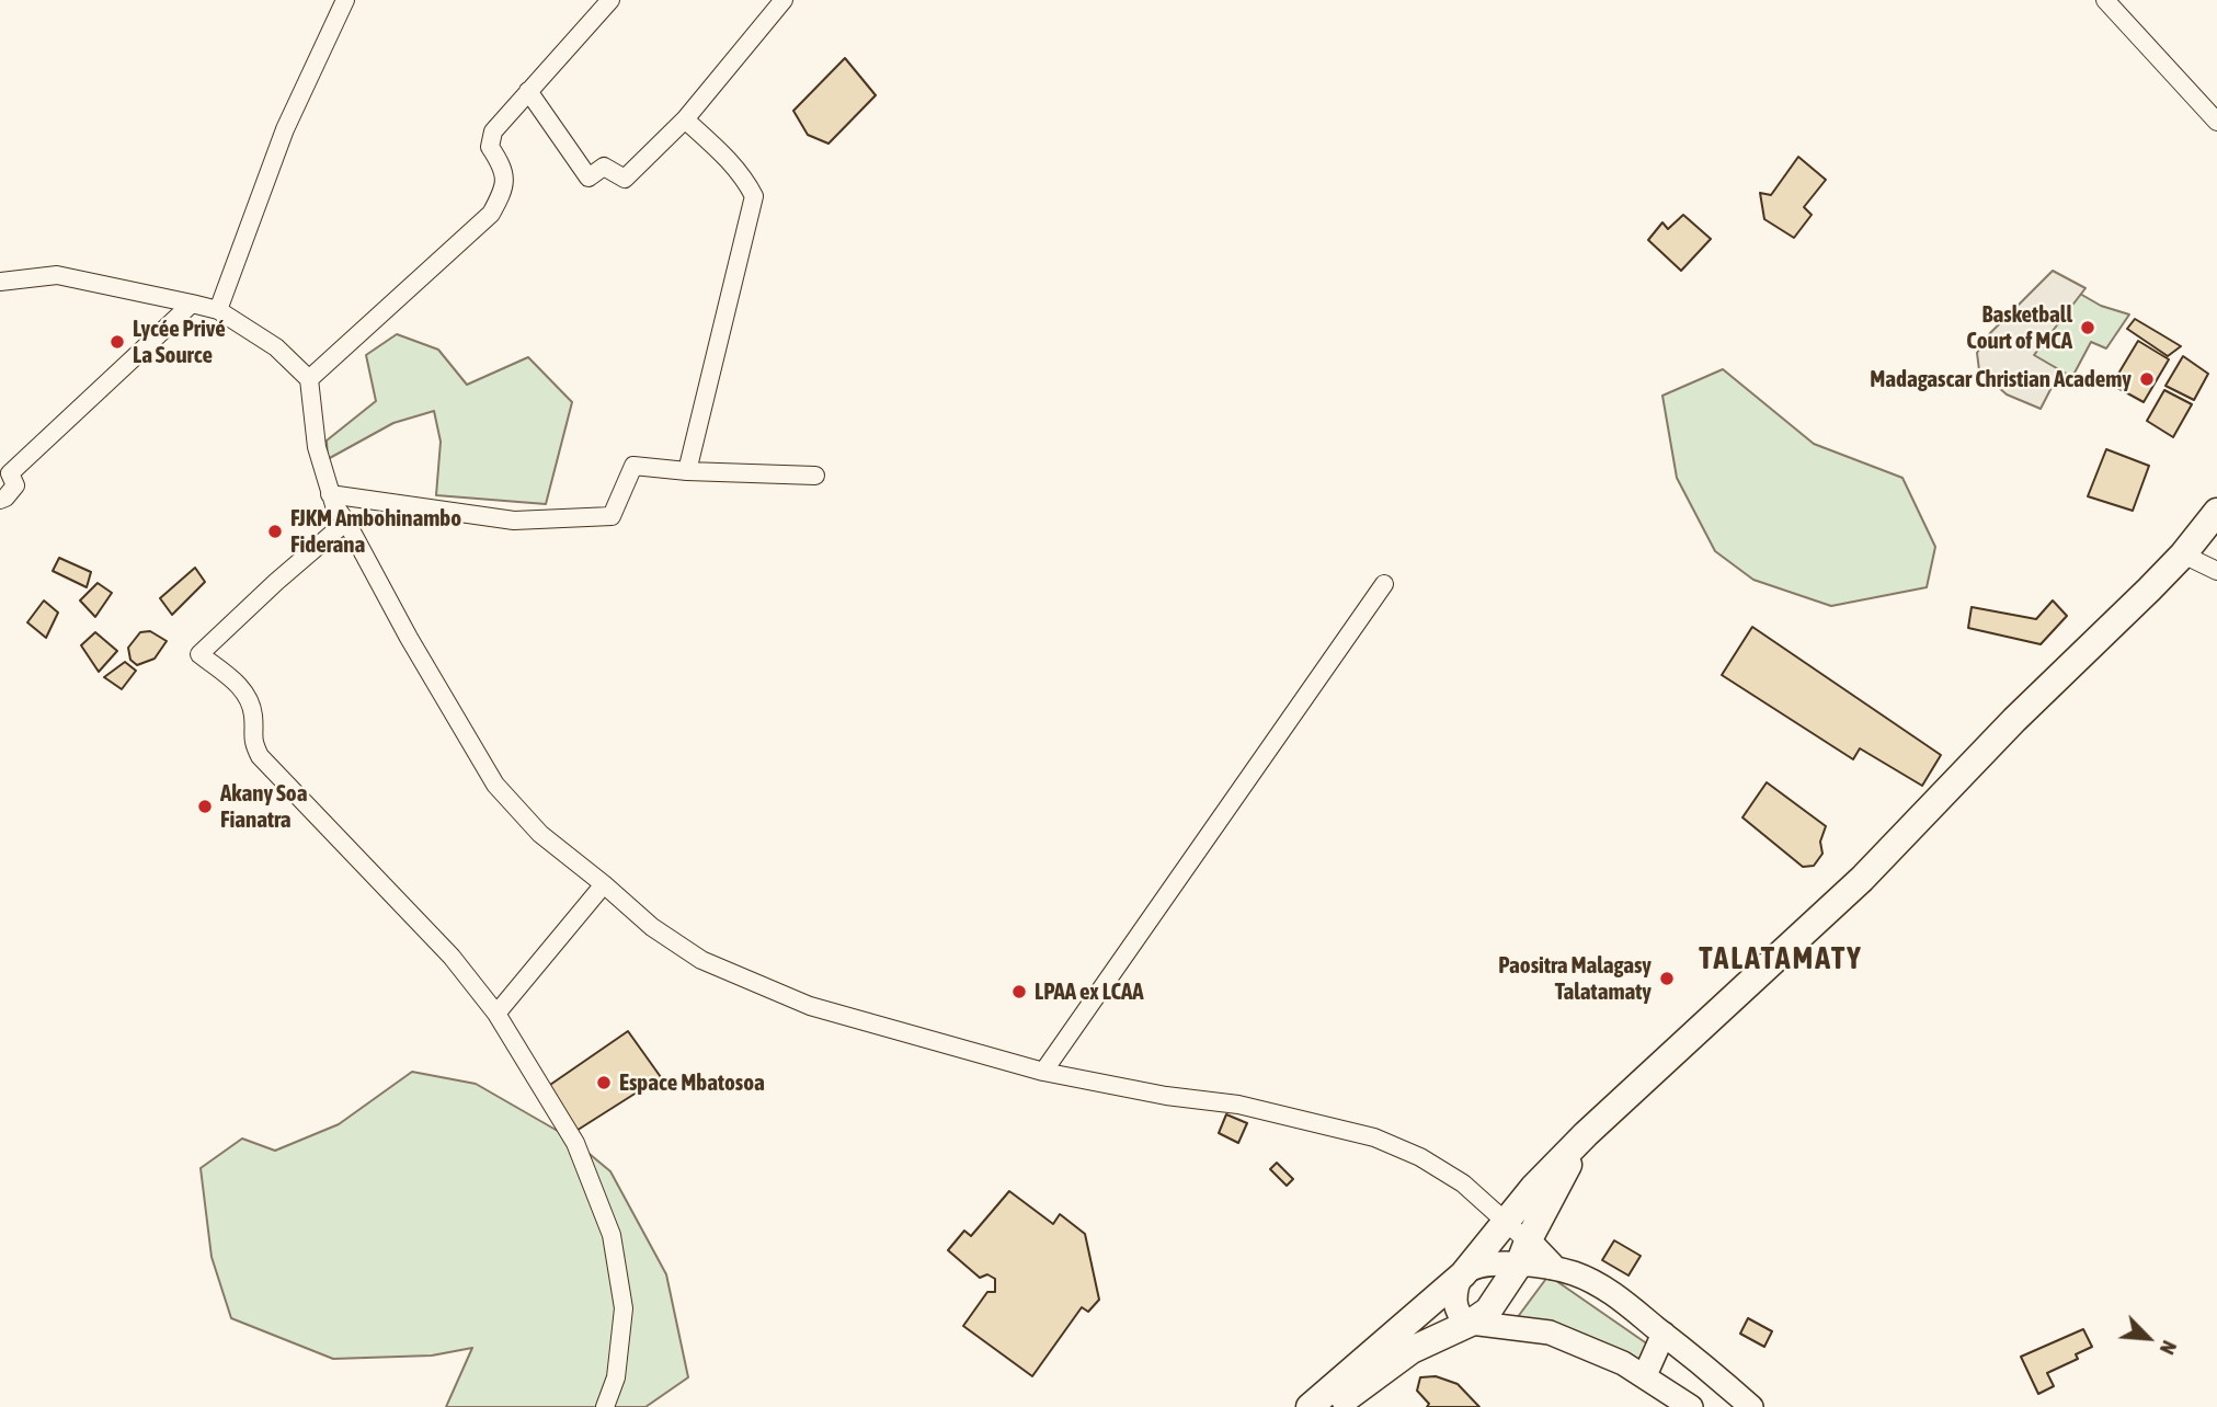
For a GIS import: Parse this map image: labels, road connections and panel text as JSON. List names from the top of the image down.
{
  "districts": ["TALATAMATY"],
  "places": [
    "Basketball Court of MCA",
    "Lycée Privé La Source",
    "Madagascar Christian Academy",
    "FJKM Ambohinambo Fiderana",
    "Akany Soa Fianatra",
    "Paositra Malagasy Talatamaty",
    "LPAA ex LCAA",
    "Espace Mbatosoa"
  ],
  "north": "bottom right"
}
